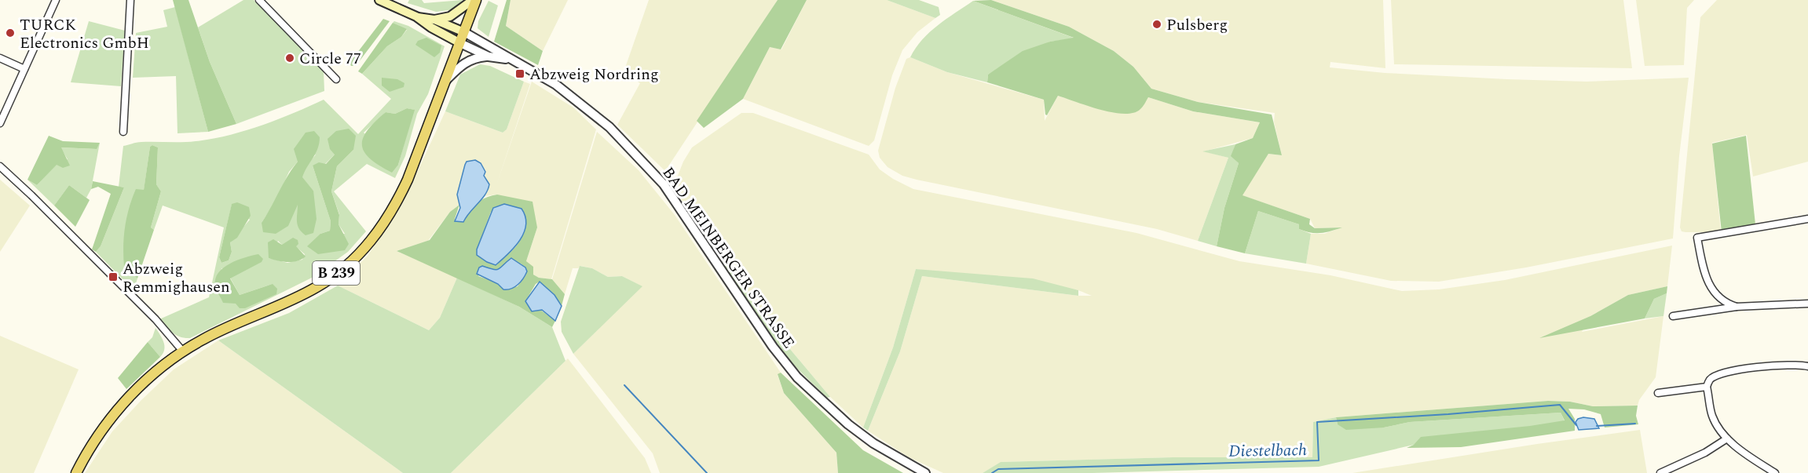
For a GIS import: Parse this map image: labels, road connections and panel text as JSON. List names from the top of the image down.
{
  "streets": {
    "main road": ["BAD MEINBERGER STRASSE", "B 239"]
  },
  "crossings": [
    ["BAD MEINBERGER STRASSE", "B 239"]
  ],
  "water": ["Diestelbach"],
  "places": {
    "other": ["Pulsberg", "TURCK Electronics GmbH", "Circle 77"],
    "transit": ["Abzweig Nordring", "Abzweig Remmighausen"]
  }
}
